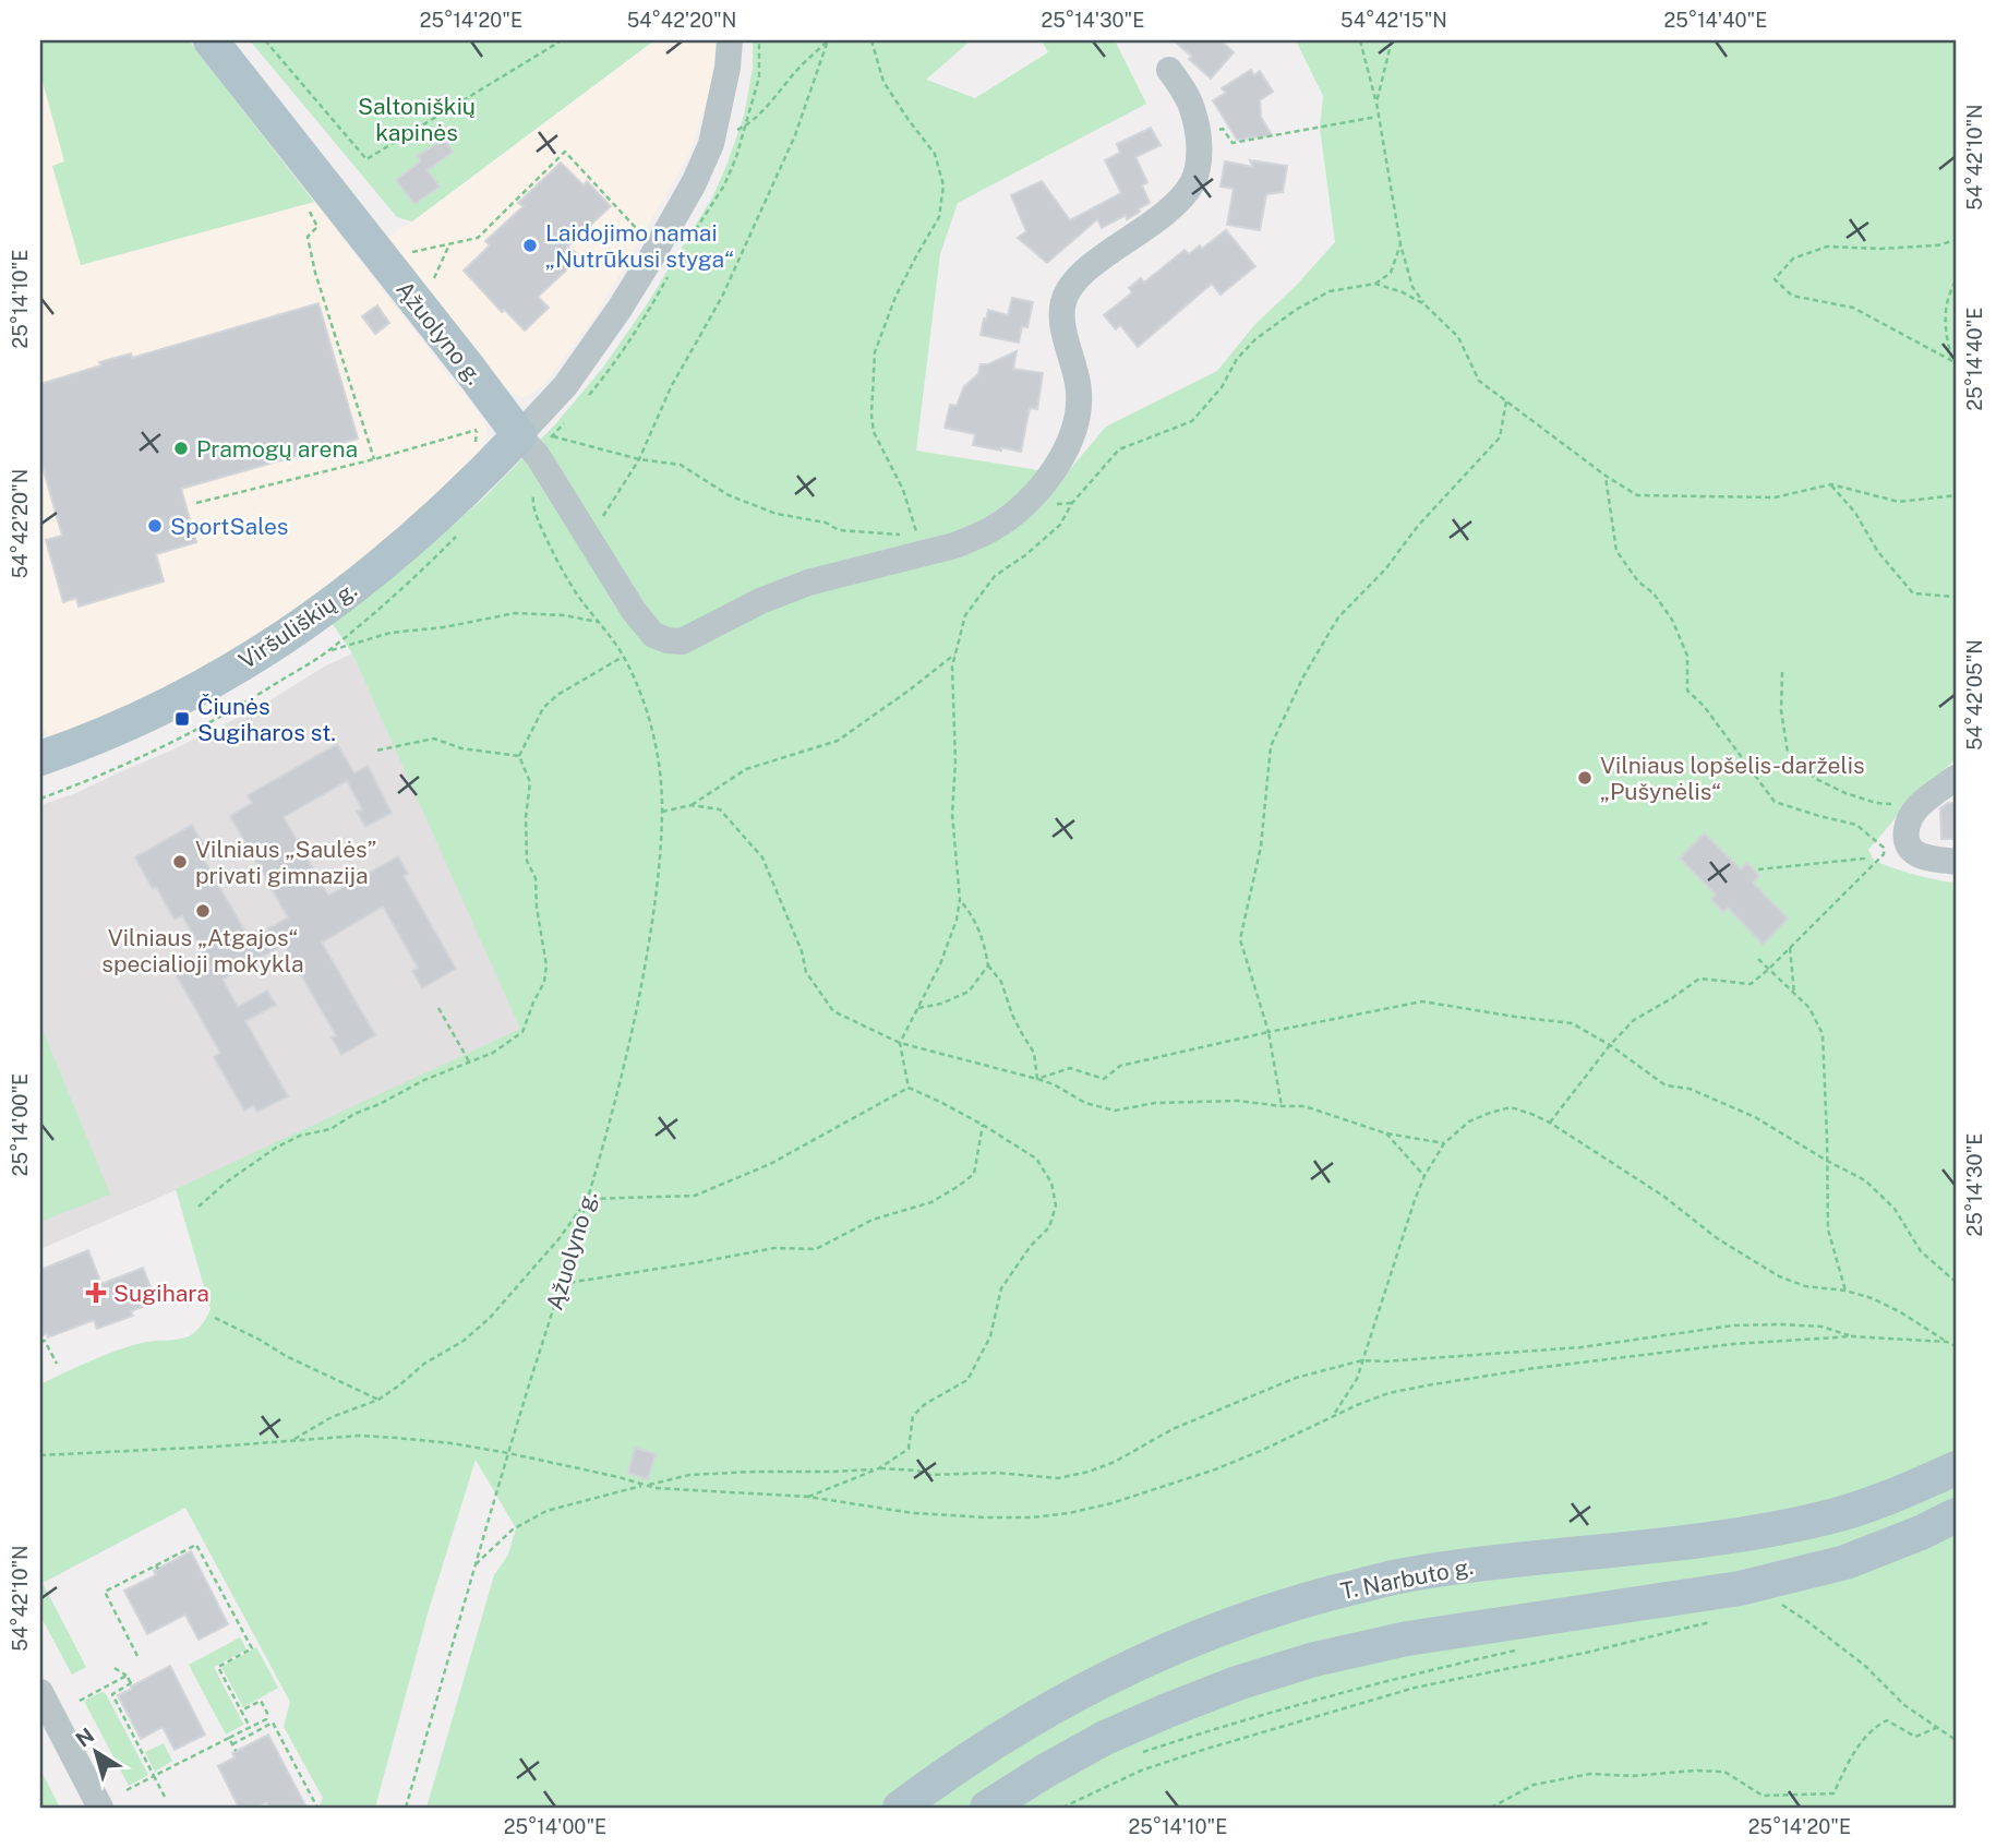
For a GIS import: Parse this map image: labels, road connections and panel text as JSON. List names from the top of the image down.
{
  "streets": {
    "main road": ["Ąžuolyno g.", "Viršuliškių g.", "T. Narbuto g."]
  },
  "crossings": [
    ["Ąžuolyno g.", "Viršuliškių g."]
  ],
  "parks": ["Saltoniškių kapinės"],
  "places": {
    "other": [
      "Laidojimo namai „Nutrūkusi styga“",
      "Pramogų arena",
      "SportSales",
      "Vilniaus lopšelis-darželis „Pušynėlis“",
      "Vilniaus „Saulės” privati gimnazija",
      "Vilniaus „Atgajos“ specialioji mokykla"
    ],
    "transit": ["Čiunės Sugiharos st."],
    "health": ["Sugihara"]
  },
  "north": "top left",
  "coordinates": [
    "25°14'20\"E",
    "54°42'20\"N",
    "25°14'30\"E",
    "54°42'15\"N",
    "25°14'40\"E",
    "54°42'10\"N",
    "25°14'10\"E",
    "54°42'05\"N",
    "25°14'00\"E"
  ]
}
